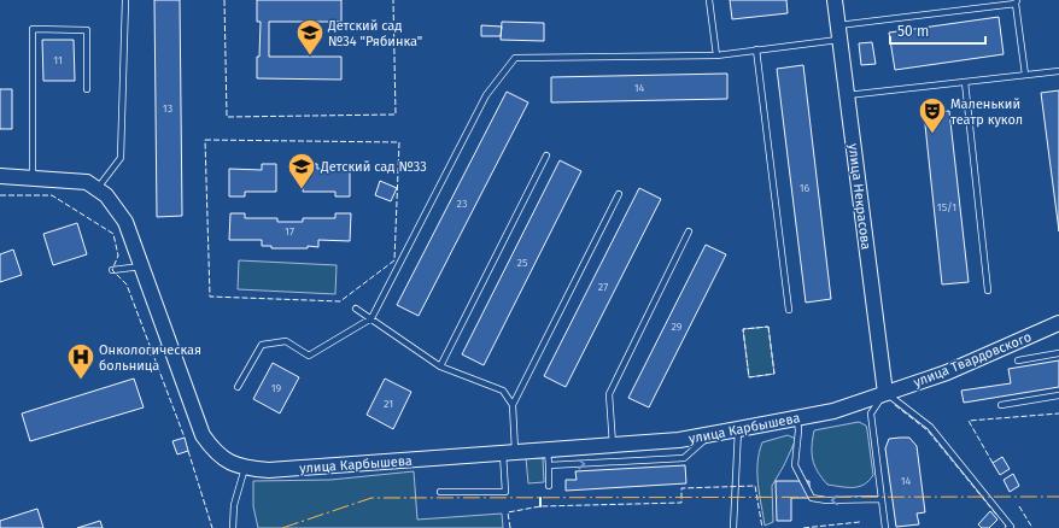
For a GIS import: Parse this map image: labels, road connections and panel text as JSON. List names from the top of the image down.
{
  "streets": {
    "street": ["улица Некрасова", "улица Твардовского", "улица Карбышева"]
  },
  "crossings": [
    ["улица Некрасова", "улица Твардовского"],
    ["улица Некрасова", "улица Карбышева"],
    ["улица Твардовского", "улица Карбышева"]
  ],
  "places": {
    "school or university": ["Детский сад №34 \"Рябинка\"", "Детский сад №33"],
    "theatre": ["Маленький театр кукол"],
    "hospital": ["Онкологическая больница"]
  },
  "house_numbers": [
    "11",
    "14",
    "13",
    "16",
    "23",
    "15/1",
    "17",
    "25",
    "27",
    "29",
    "19",
    "21",
    "14"
  ],
  "scale_bar": "50 m"
}
